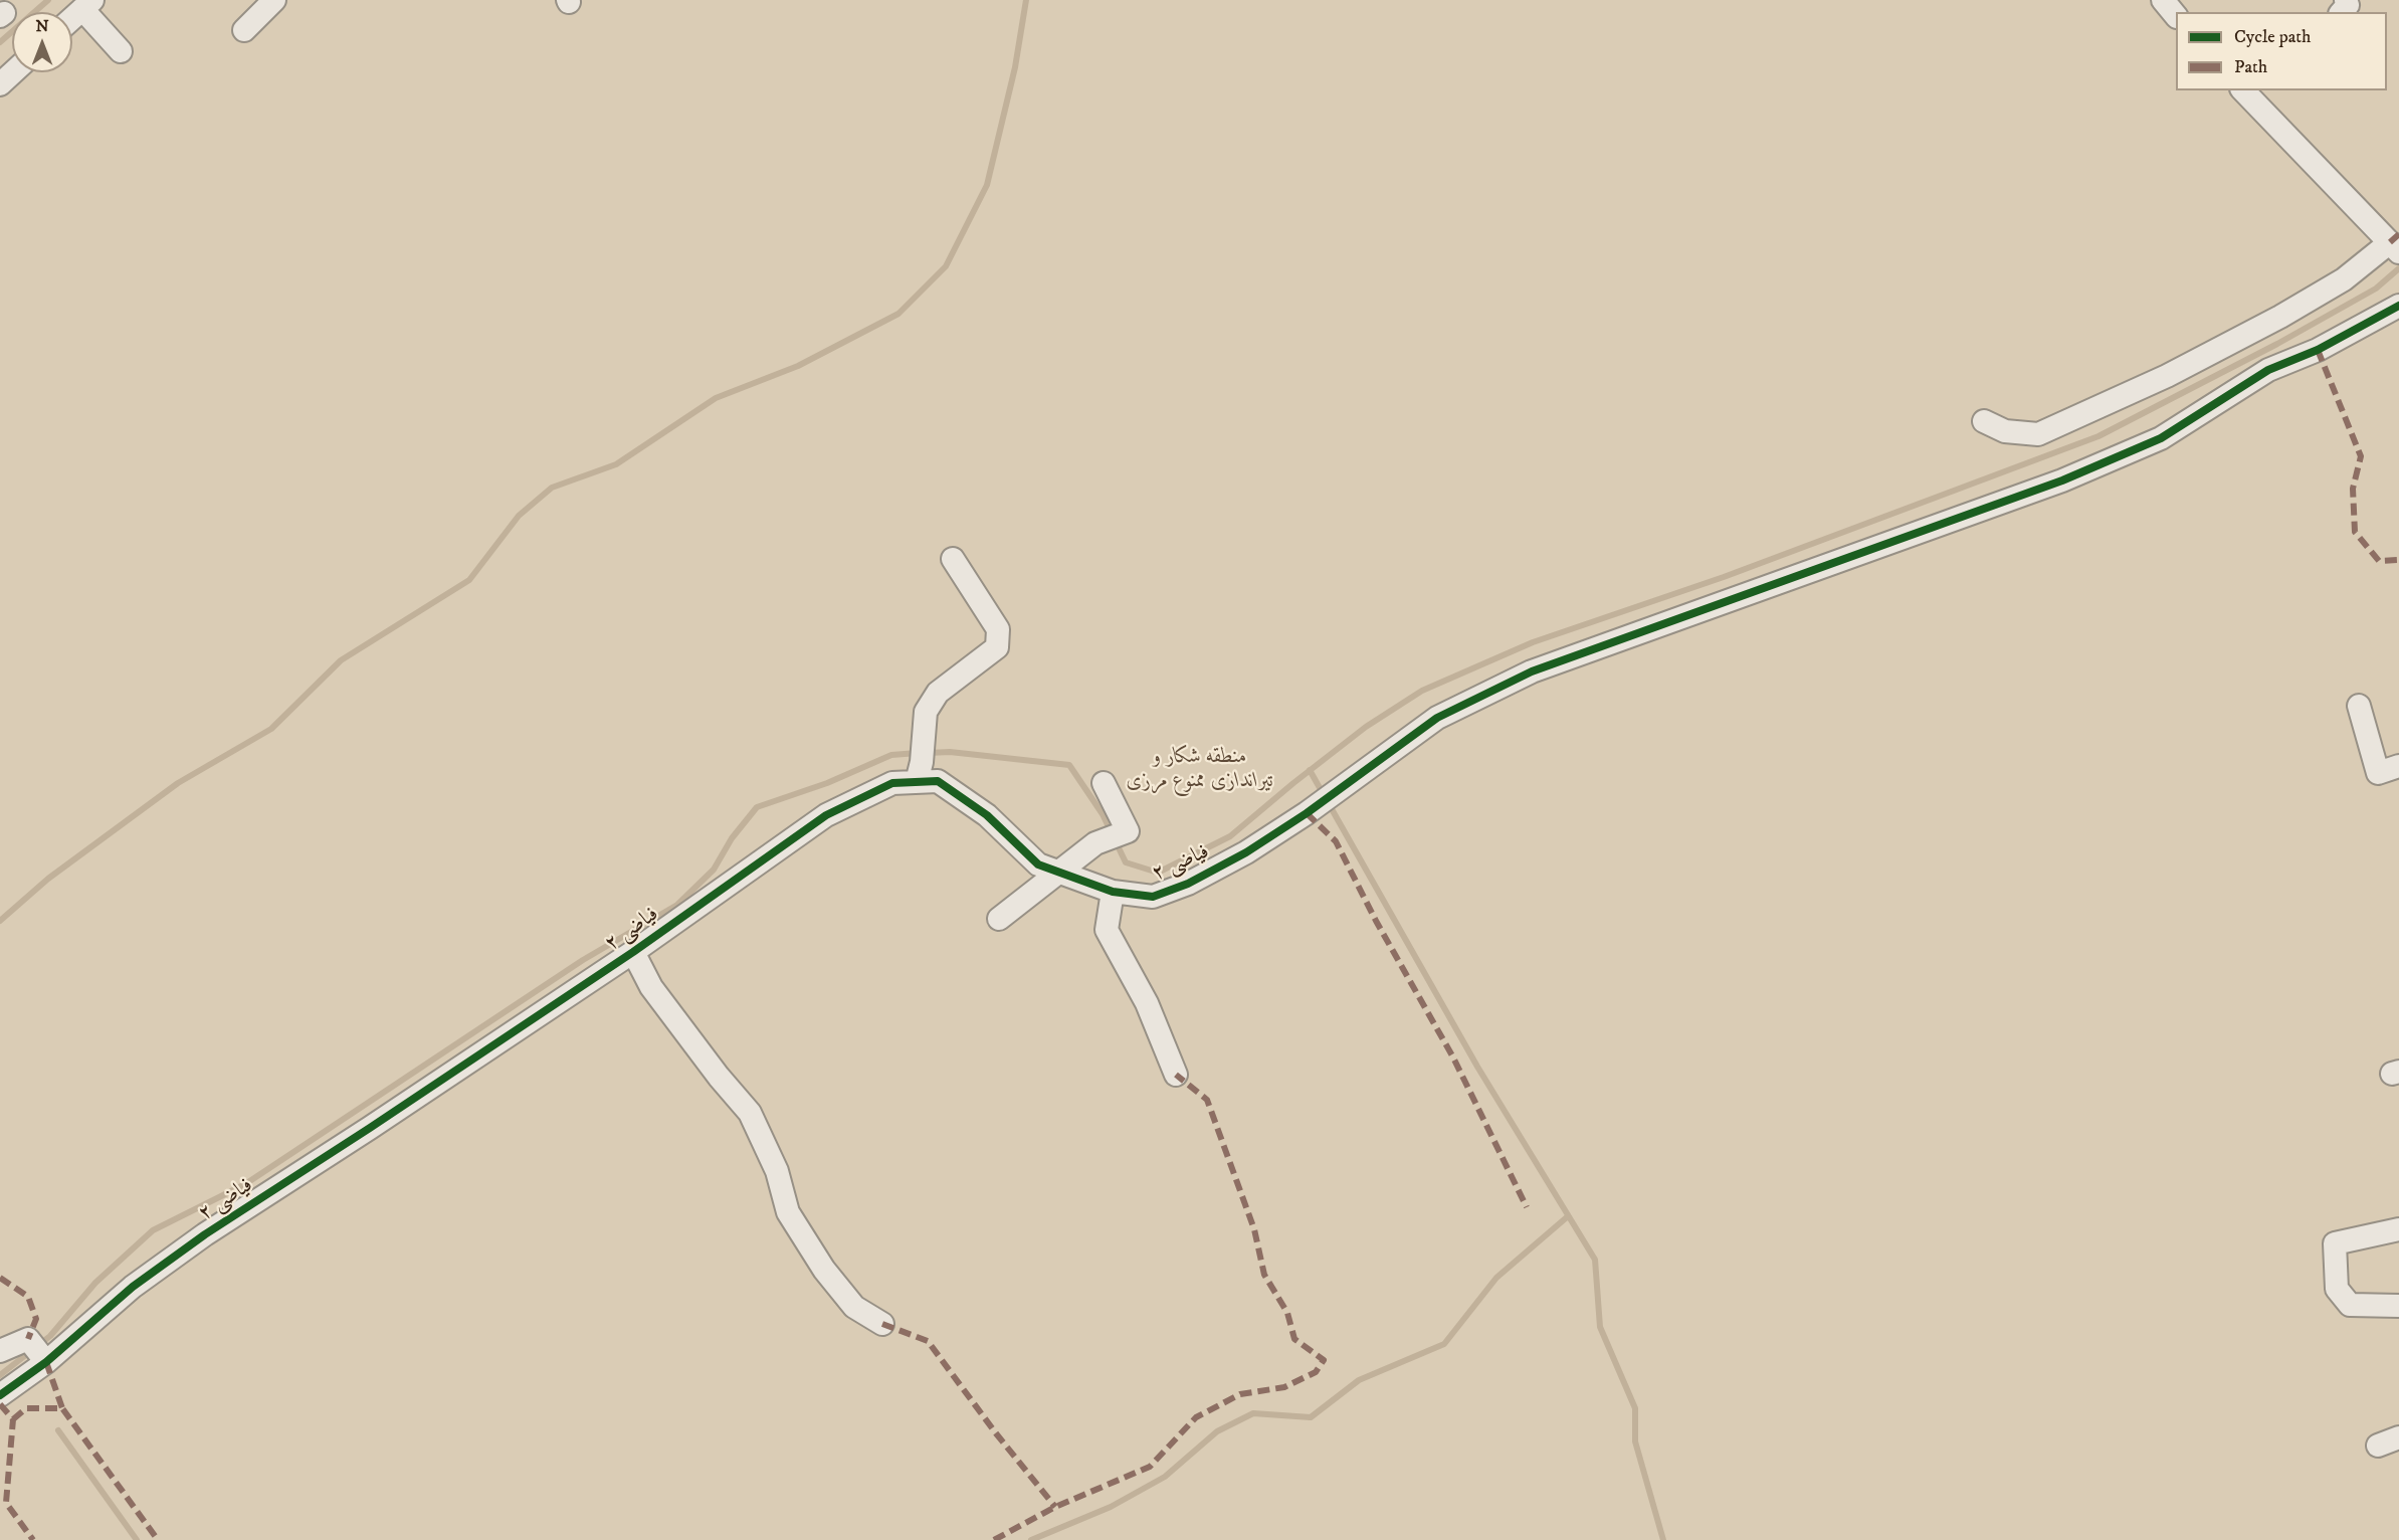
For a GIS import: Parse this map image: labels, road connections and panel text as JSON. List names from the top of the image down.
{
  "streets": {
    "street": ["فیاضی ۲"]
  },
  "parks": ["منطقه شکار و تیراندازی ممنوع مرزی"],
  "legend": ["Cycle path", "Path"],
  "north": "top"
}
